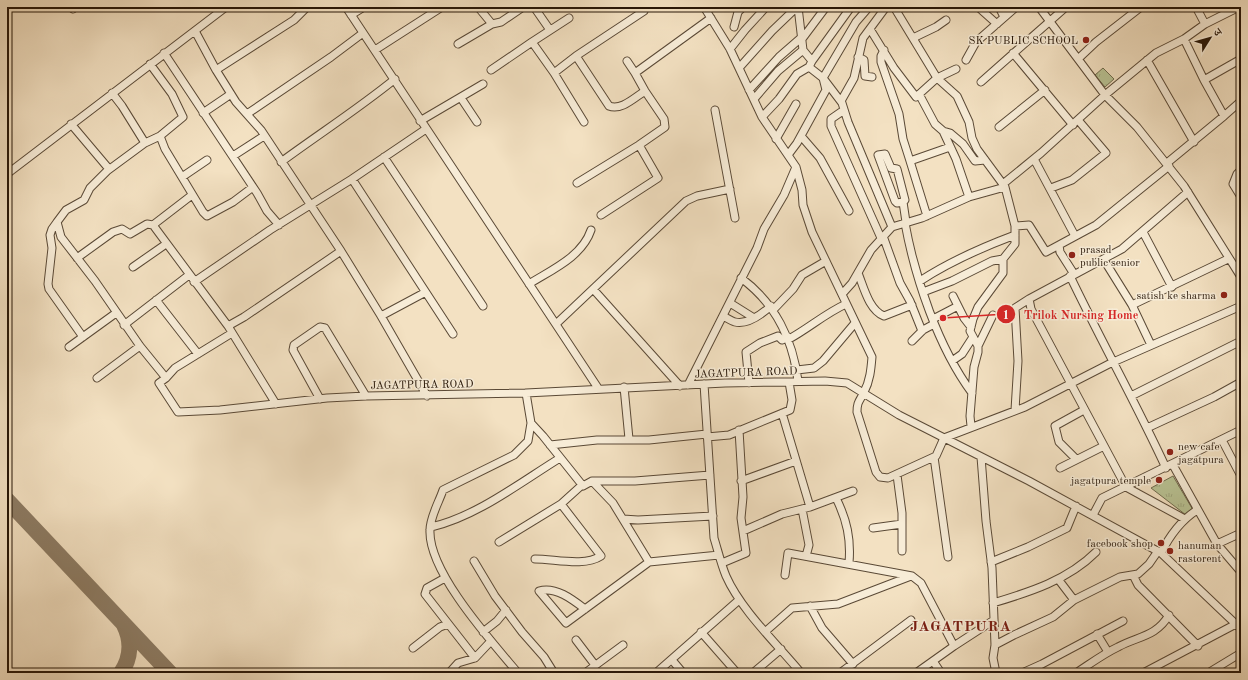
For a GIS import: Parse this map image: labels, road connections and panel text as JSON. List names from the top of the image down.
{
  "streets": {
    "street": ["JAGATPURA ROAD"]
  },
  "districts": ["JAGATPURA"],
  "places": [
    "SK PUBLIC SCHOOL",
    "prasad public senior",
    "satish ke sharma",
    "Trilok Nursing Home",
    "new cafe jagatpura",
    "jagatpura temple",
    "facebook shop",
    "hanuman rastorent"
  ],
  "north": "top right"
}
